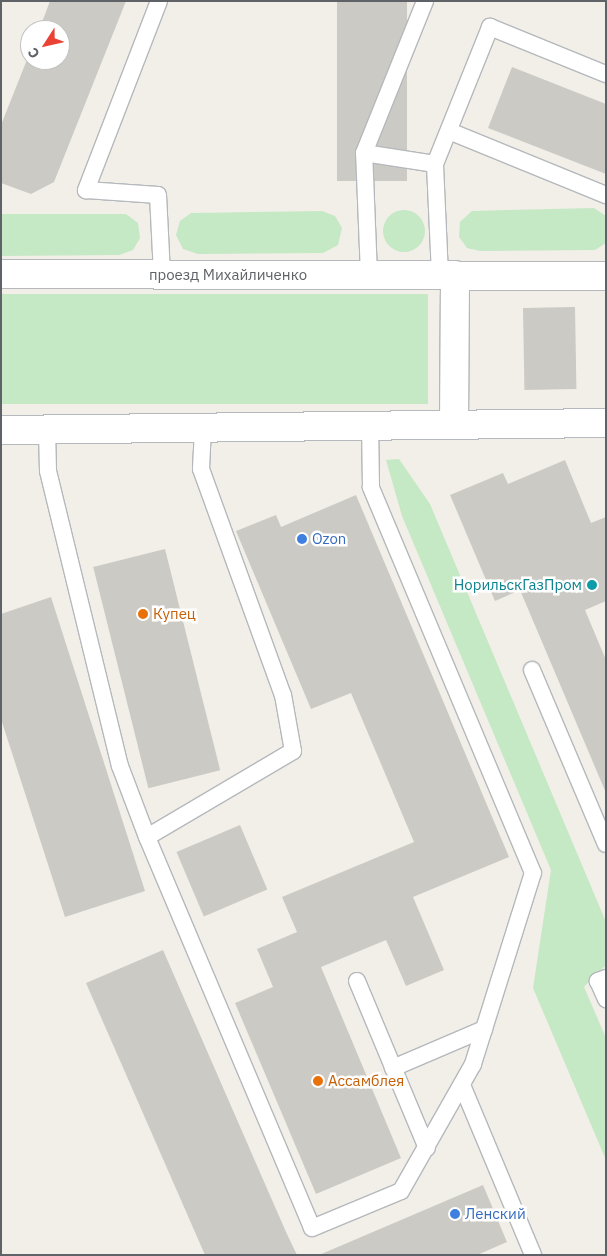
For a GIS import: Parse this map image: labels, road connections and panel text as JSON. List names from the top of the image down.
{
  "streets": {
    "street": ["проезд Михайличенко"]
  },
  "places": [
    "Ozon",
    "НорильскГазПром",
    "Купец",
    "Ассамблея",
    "Ленский"
  ],
  "north": "bottom left"
}
